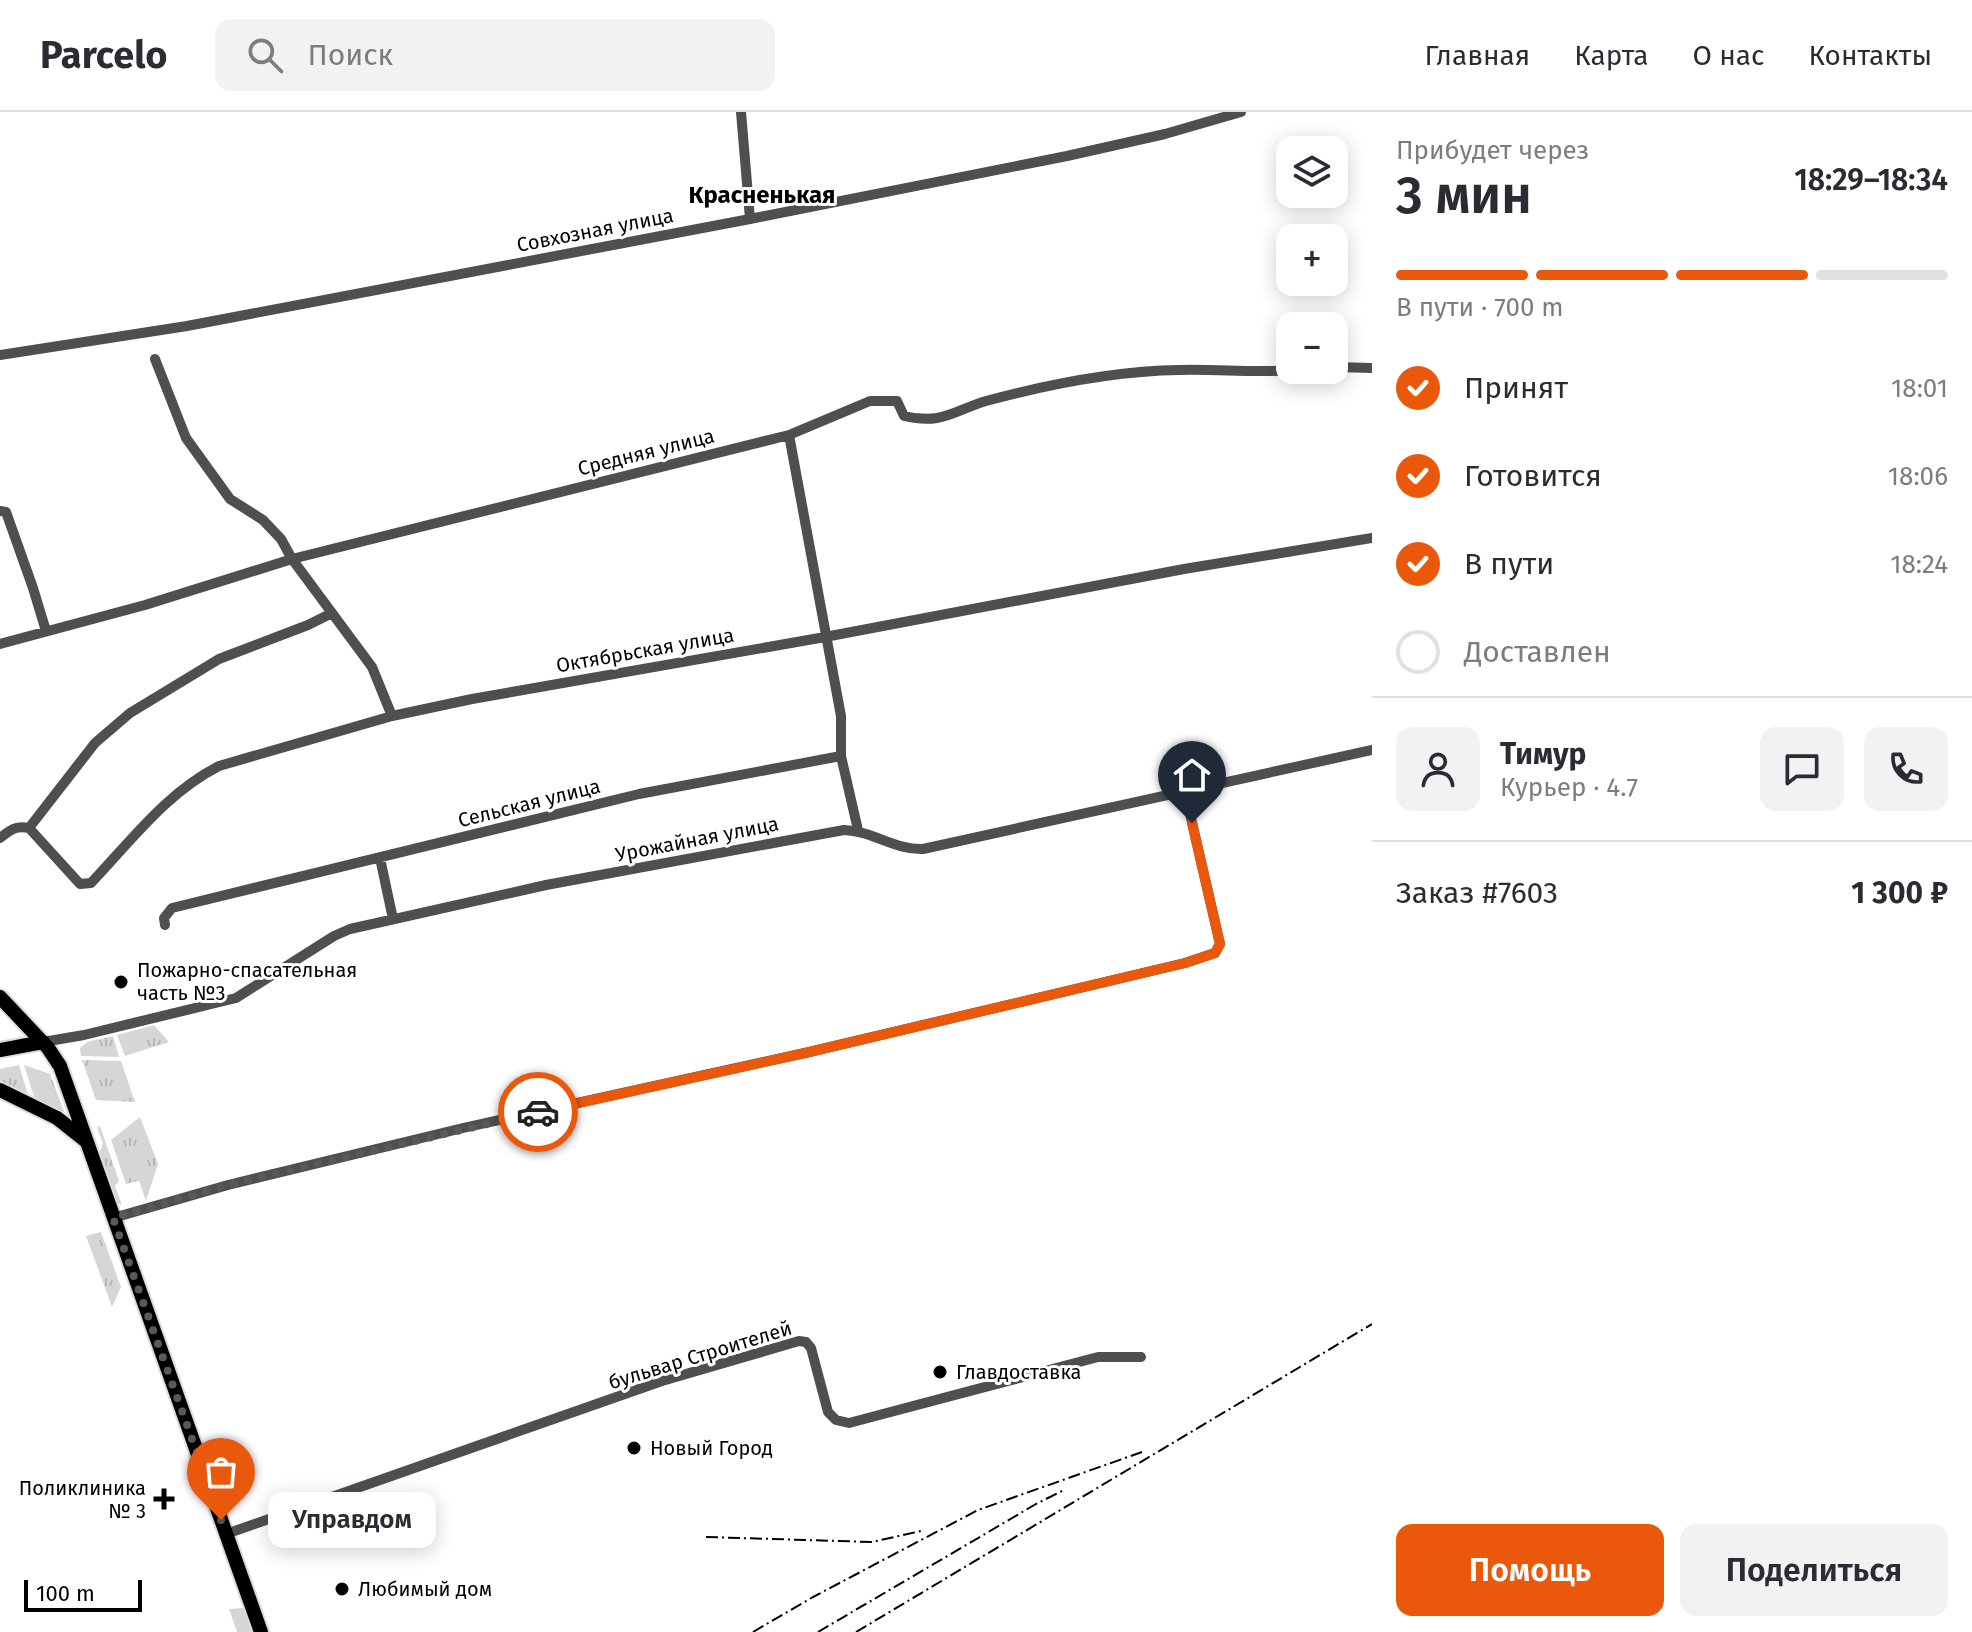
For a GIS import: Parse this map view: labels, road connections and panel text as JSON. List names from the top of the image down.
{
  "streets": {
    "street": [
      "Совхозная улица",
      "Средняя улица",
      "Октябрьская улица",
      "Сельская улица",
      "Урожайная улица",
      "бульвар Строителей"
    ]
  },
  "districts": ["Красненькая"],
  "places": {
    "other": [
      "Пожарно-спасательная часть №3",
      "Главдоставка",
      "Новый Город",
      "Управдом",
      "Любимый дом"
    ],
    "health": ["Поликлиника № 3"]
  },
  "scale_bar": "100 m",
  "page": {
    "header": "Parcelo",
    "search": "Поиск",
    "nav": [
      "Главная",
      "Карта",
      "О нас",
      "Контакты"
    ],
    "heading": ["3 мин", "Прибудет через", "18:29–18:34"],
    "panel": [
      "Тимур",
      "Курьер · 4.7",
      "Заказ #7603",
      "1 300 ₽"
    ],
    "map_buttons": ["+", "−"],
    "bar": "В пути · 700 m",
    "list": [
      ["Принят", "18:01"],
      ["Готовится", "18:06"],
      ["В пути", "18:24"],
      "Доставлен"
    ],
    "bubble": "Управдом",
    "buttons": ["Помощь", "Поделиться"],
    "scale": "100 m"
  }
}
